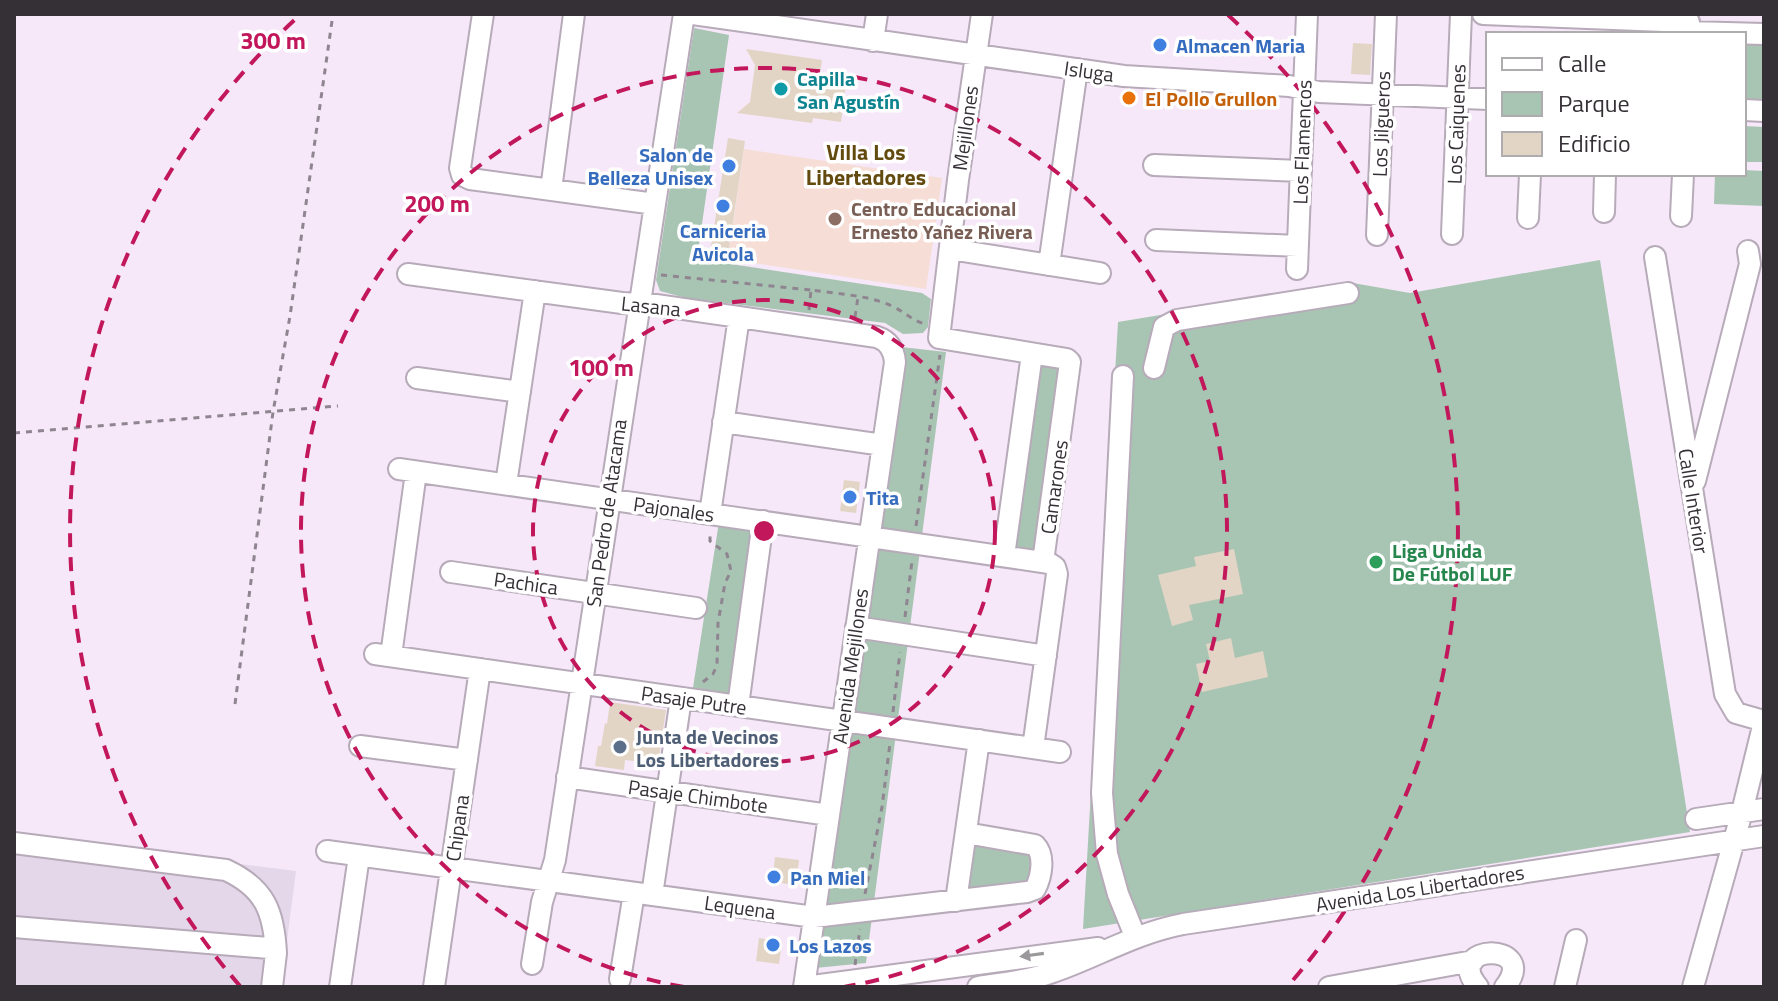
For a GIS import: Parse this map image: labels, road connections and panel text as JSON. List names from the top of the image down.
{
  "streets": {
    "street": [
      "Isluga",
      "Los Jilgueros",
      "Los Caiquenes",
      "Mejillones",
      "Los Flamencos",
      "Lasana",
      "Camarones",
      "Calle Interior",
      "Pajonales",
      "San Pedro de Atacama",
      "Pachica",
      "Avenida Mejillones",
      "Pasaje Putre",
      "Pasaje Chimbote",
      "Chipana",
      "Avenida Los Libertadores",
      "Lequena"
    ]
  },
  "crossings": [
    ["Isluga", "Los Jilgueros"],
    ["Isluga", "Los Caiquenes"],
    ["Isluga", "Mejillones"],
    ["Isluga", "Los Flamencos"],
    ["Lasana", "San Pedro de Atacama"],
    ["Lasana", "Avenida Mejillones"],
    ["Camarones", "Pajonales"],
    ["Camarones", "Pasaje Putre"],
    ["Pajonales", "San Pedro de Atacama"],
    ["Pajonales", "Avenida Mejillones"],
    ["Pajonales", "Pasaje Putre"],
    ["San Pedro de Atacama", "Pachica"],
    ["San Pedro de Atacama", "Pasaje Putre"],
    ["San Pedro de Atacama", "Pasaje Chimbote"],
    ["San Pedro de Atacama", "Lequena"],
    ["Avenida Mejillones", "Pasaje Putre"],
    ["Avenida Mejillones", "Pasaje Chimbote"],
    ["Avenida Mejillones", "Avenida Los Libertadores"],
    ["Avenida Mejillones", "Lequena"],
    ["Pasaje Putre", "Chipana"],
    ["Chipana", "Lequena"]
  ],
  "districts": ["Villa Los Libertadores"],
  "places": [
    "Almacen Maria",
    "Capilla San Agustín",
    "El Pollo Grullon",
    "Salon de Belleza Unisex",
    "Carniceria Avicola",
    "Centro Educacional Ernesto Yañez Rivera",
    "Tita",
    "Liga Unida De Fútbol LUF",
    "Junta de Vecinos Los Libertadores",
    "Pan Miel",
    "Los Lazos"
  ],
  "legend": ["Calle", "Parque", "Edificio"],
  "rings": ["300 m", "200 m", "100 m"]
}
